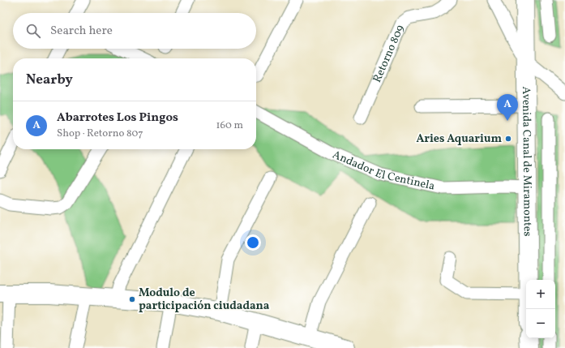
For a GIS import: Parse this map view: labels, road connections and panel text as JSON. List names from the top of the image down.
{
  "streets": {
    "street": ["Retorno 809", "Avenida Canal de Miramontes", "Andador El Centinela"]
  },
  "crossings": [
    ["Avenida Canal de Miramontes", "Andador El Centinela"]
  ],
  "places": ["Aries Aquarium", "Modulo de participación ciudadana"],
  "page": {
    "search": "Search here",
    "heading": "Nearby",
    "pins": "A",
    "list": [
      {
        "mark": "A",
        "name": "Abarrotes Los Pingos",
        "note": "Shop · Retorno 807",
        "value": "160 m"
      }
    ],
    "map_buttons": ["+", "−"]
  }
}
